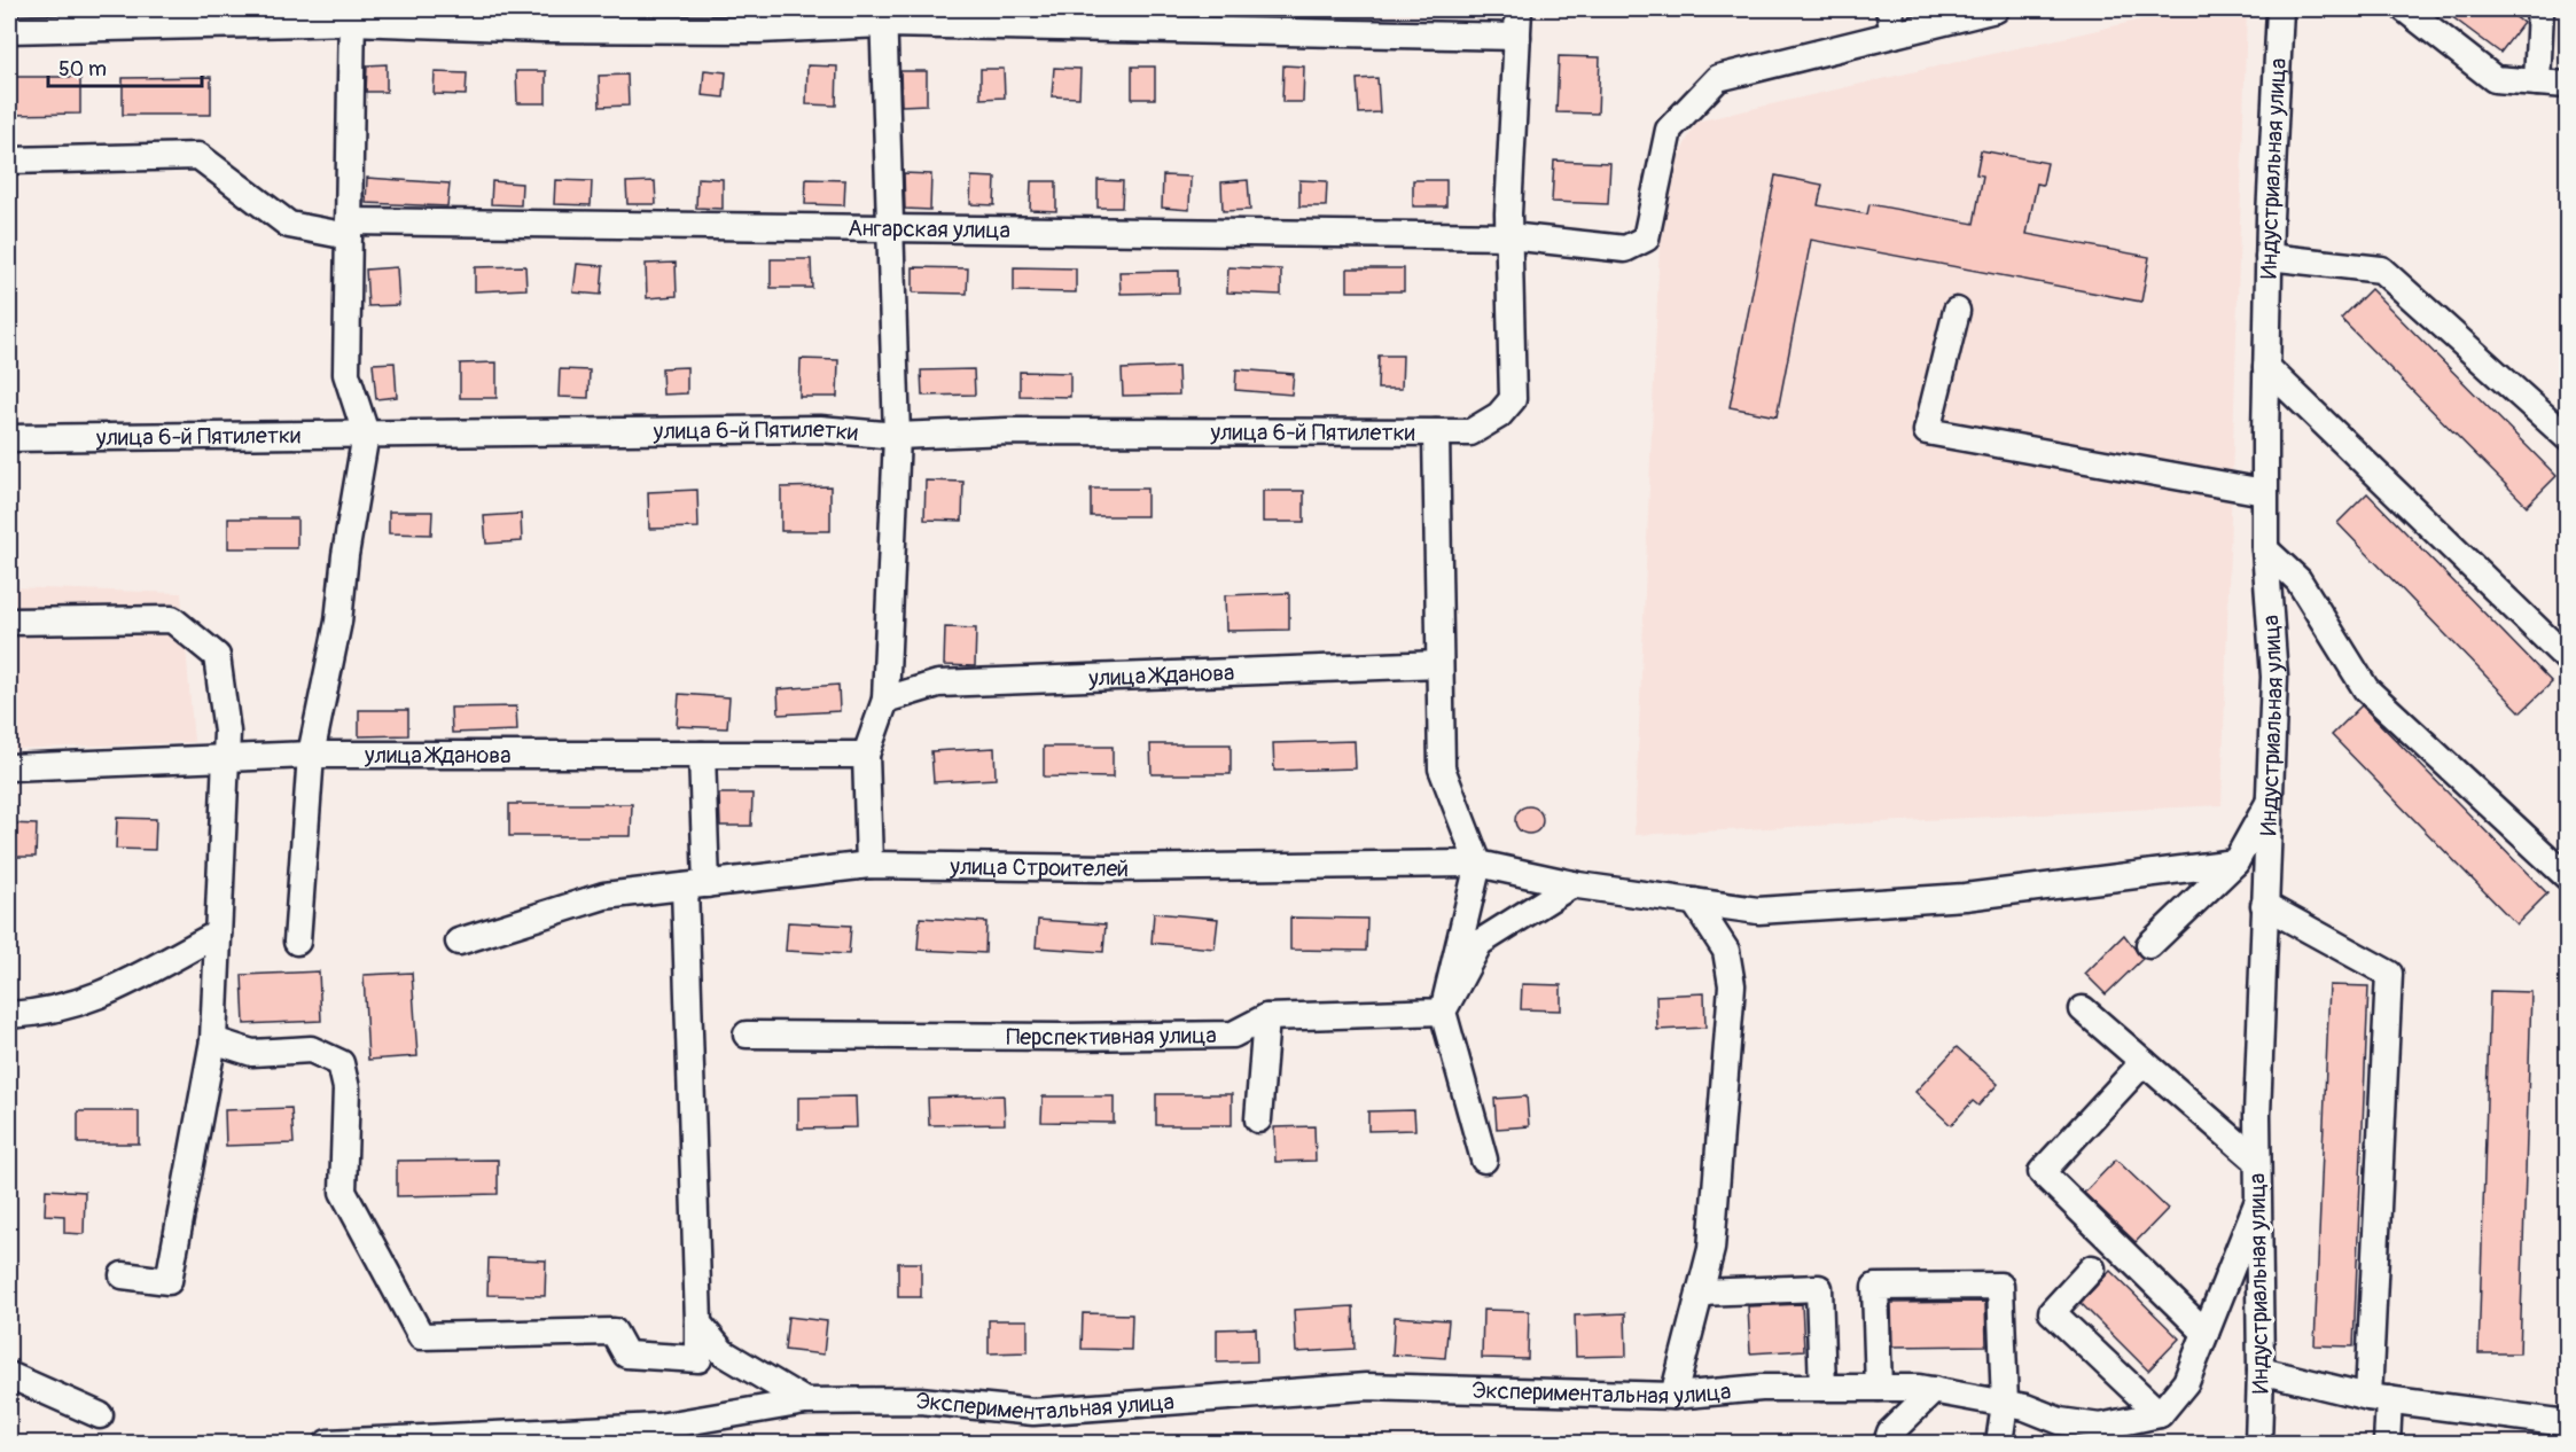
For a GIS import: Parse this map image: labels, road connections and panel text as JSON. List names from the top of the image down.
{
  "streets": {
    "street": [
      "Индустриальная улица",
      "Ангарская улица",
      "улица 6-й Пятилетки",
      "улица Жданова",
      "улица Строителей",
      "Перспективная улица",
      "Экспериментальная улица"
    ]
  },
  "crossings": [
    ["Ангарская улица", "улица 6-й Пятилетки"]
  ],
  "scale_bar": "50 m"
}
